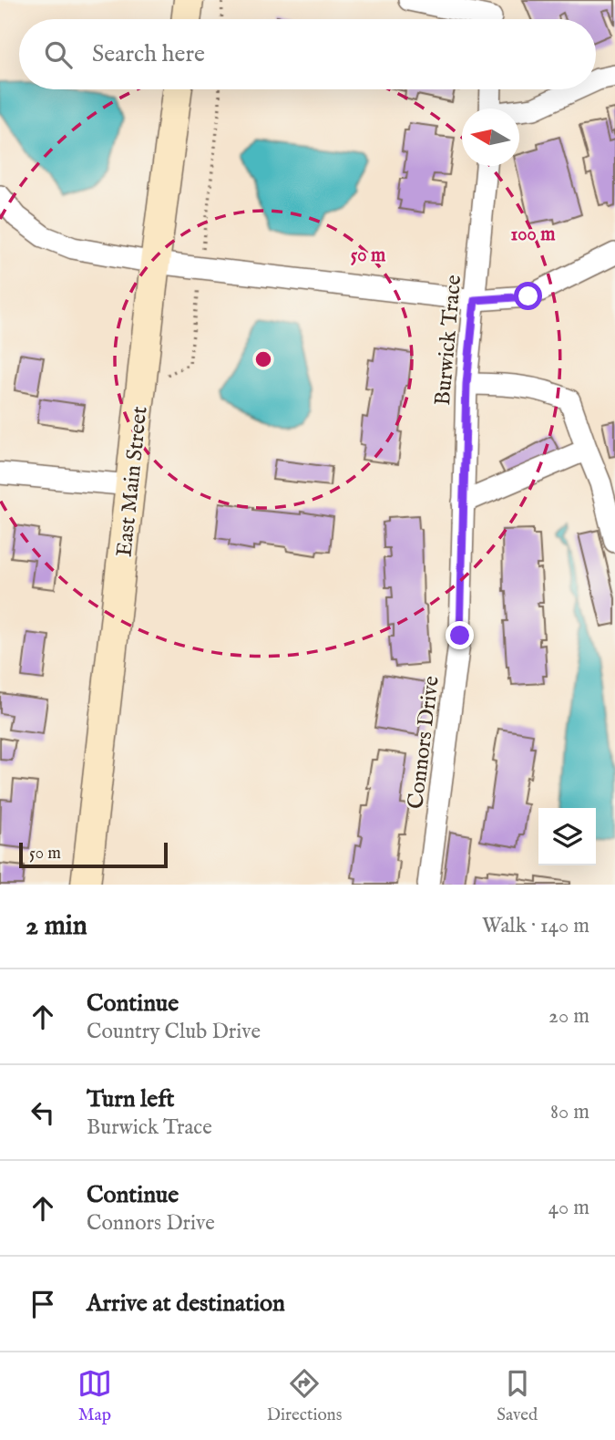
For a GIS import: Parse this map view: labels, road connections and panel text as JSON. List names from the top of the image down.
{
  "streets": {
    "main road": ["East Main Street"],
    "street": ["Burwick Trace", "Connors Drive"]
  },
  "crossings": [
    ["Burwick Trace", "Connors Drive"]
  ],
  "scale_bar": "50 m",
  "north": "left",
  "page": {
    "search": "Search here",
    "scale": "50 m",
    "heading": ["2 min", "Walk · 140 m"],
    "list": [
      ["Continue", "Country Club Drive", "20 m"],
      ["Turn left", "Burwick Trace", "80 m"],
      ["Continue", "Connors Drive", "40 m"],
      "Arrive at destination"
    ],
    "nav": ["Map", "Directions", "Saved"]
  },
  "rings": ["100 m", "50 m"]
}
